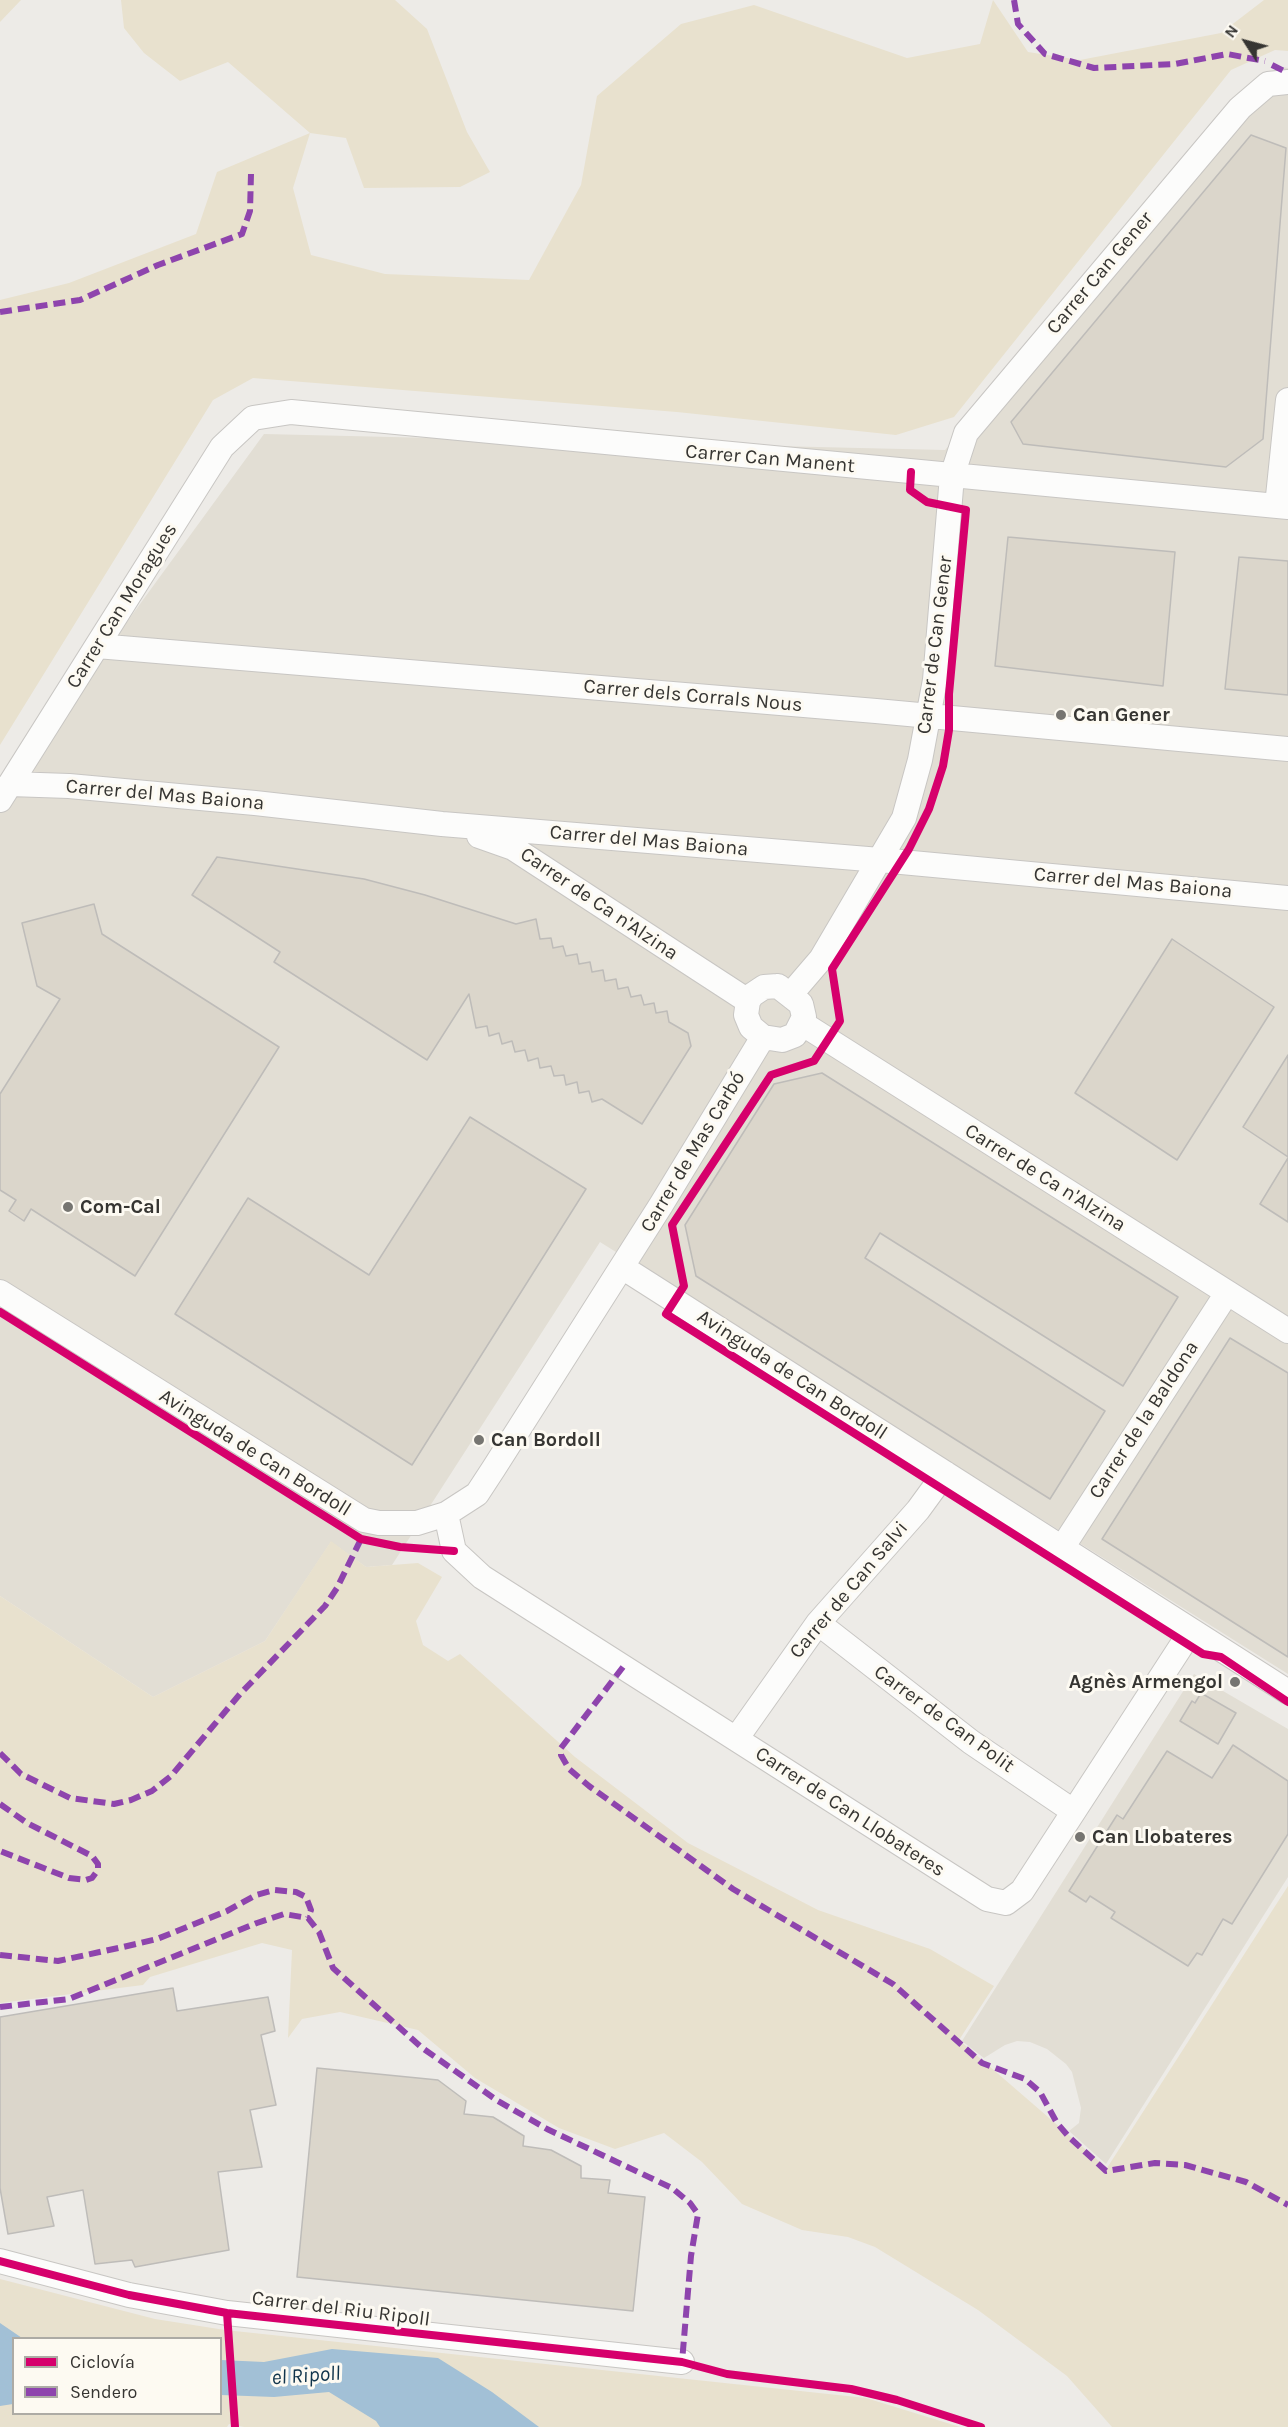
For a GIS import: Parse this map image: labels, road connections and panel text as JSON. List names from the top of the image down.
{
  "streets": {
    "street": [
      "Carrer Can Gener",
      "Carrer Can Manent",
      "Carrer Can Moragues",
      "Carrer de Can Gener",
      "Carrer dels Corrals Nous",
      "Carrer del Mas Baiona",
      "Carrer de Ca n'Alzina",
      "Carrer de Mas Carbó",
      "Avinguda de Can Bordoll",
      "Carrer de la Baldona",
      "Carrer de Can Salvi",
      "Carrer de Can Polit",
      "Carrer de Can Llobateres",
      "Carrer del Riu Ripoll"
    ]
  },
  "crossings": [
    ["Carrer Can Gener", "Carrer Can Manent"],
    ["Carrer Can Gener", "Carrer de Can Gener"],
    ["Carrer Can Manent", "Carrer Can Moragues"],
    ["Carrer Can Manent", "Carrer de Can Gener"],
    ["Carrer Can Moragues", "Carrer dels Corrals Nous"],
    ["Carrer Can Moragues", "Carrer del Mas Baiona"],
    ["Carrer de Can Gener", "Carrer dels Corrals Nous"],
    ["Carrer de Can Gener", "Carrer del Mas Baiona"],
    ["Carrer de Can Gener", "Carrer de Ca n'Alzina"],
    ["Carrer de Can Gener", "Carrer de Mas Carbó"],
    ["Carrer del Mas Baiona", "Carrer de Ca n'Alzina"],
    ["Carrer de Ca n'Alzina", "Carrer de Mas Carbó"],
    ["Carrer de Ca n'Alzina", "Carrer de la Baldona"],
    ["Carrer de Mas Carbó", "Avinguda de Can Bordoll"],
    ["Avinguda de Can Bordoll", "Carrer de la Baldona"],
    ["Avinguda de Can Bordoll", "Carrer de Can Salvi"],
    ["Avinguda de Can Bordoll", "Carrer de Can Llobateres"],
    ["Carrer de Can Salvi", "Carrer de Can Polit"],
    ["Carrer de Can Salvi", "Carrer de Can Llobateres"],
    ["Carrer de Can Polit", "Carrer de Can Llobateres"]
  ],
  "water": ["el Ripoll"],
  "places": [
    "Can Gener",
    "Com-Cal",
    "Can Bordoll",
    "Agnès Armengol",
    "Can Llobateres"
  ],
  "legend": ["Ciclovía", "Sendero"],
  "north": "top left"
}
